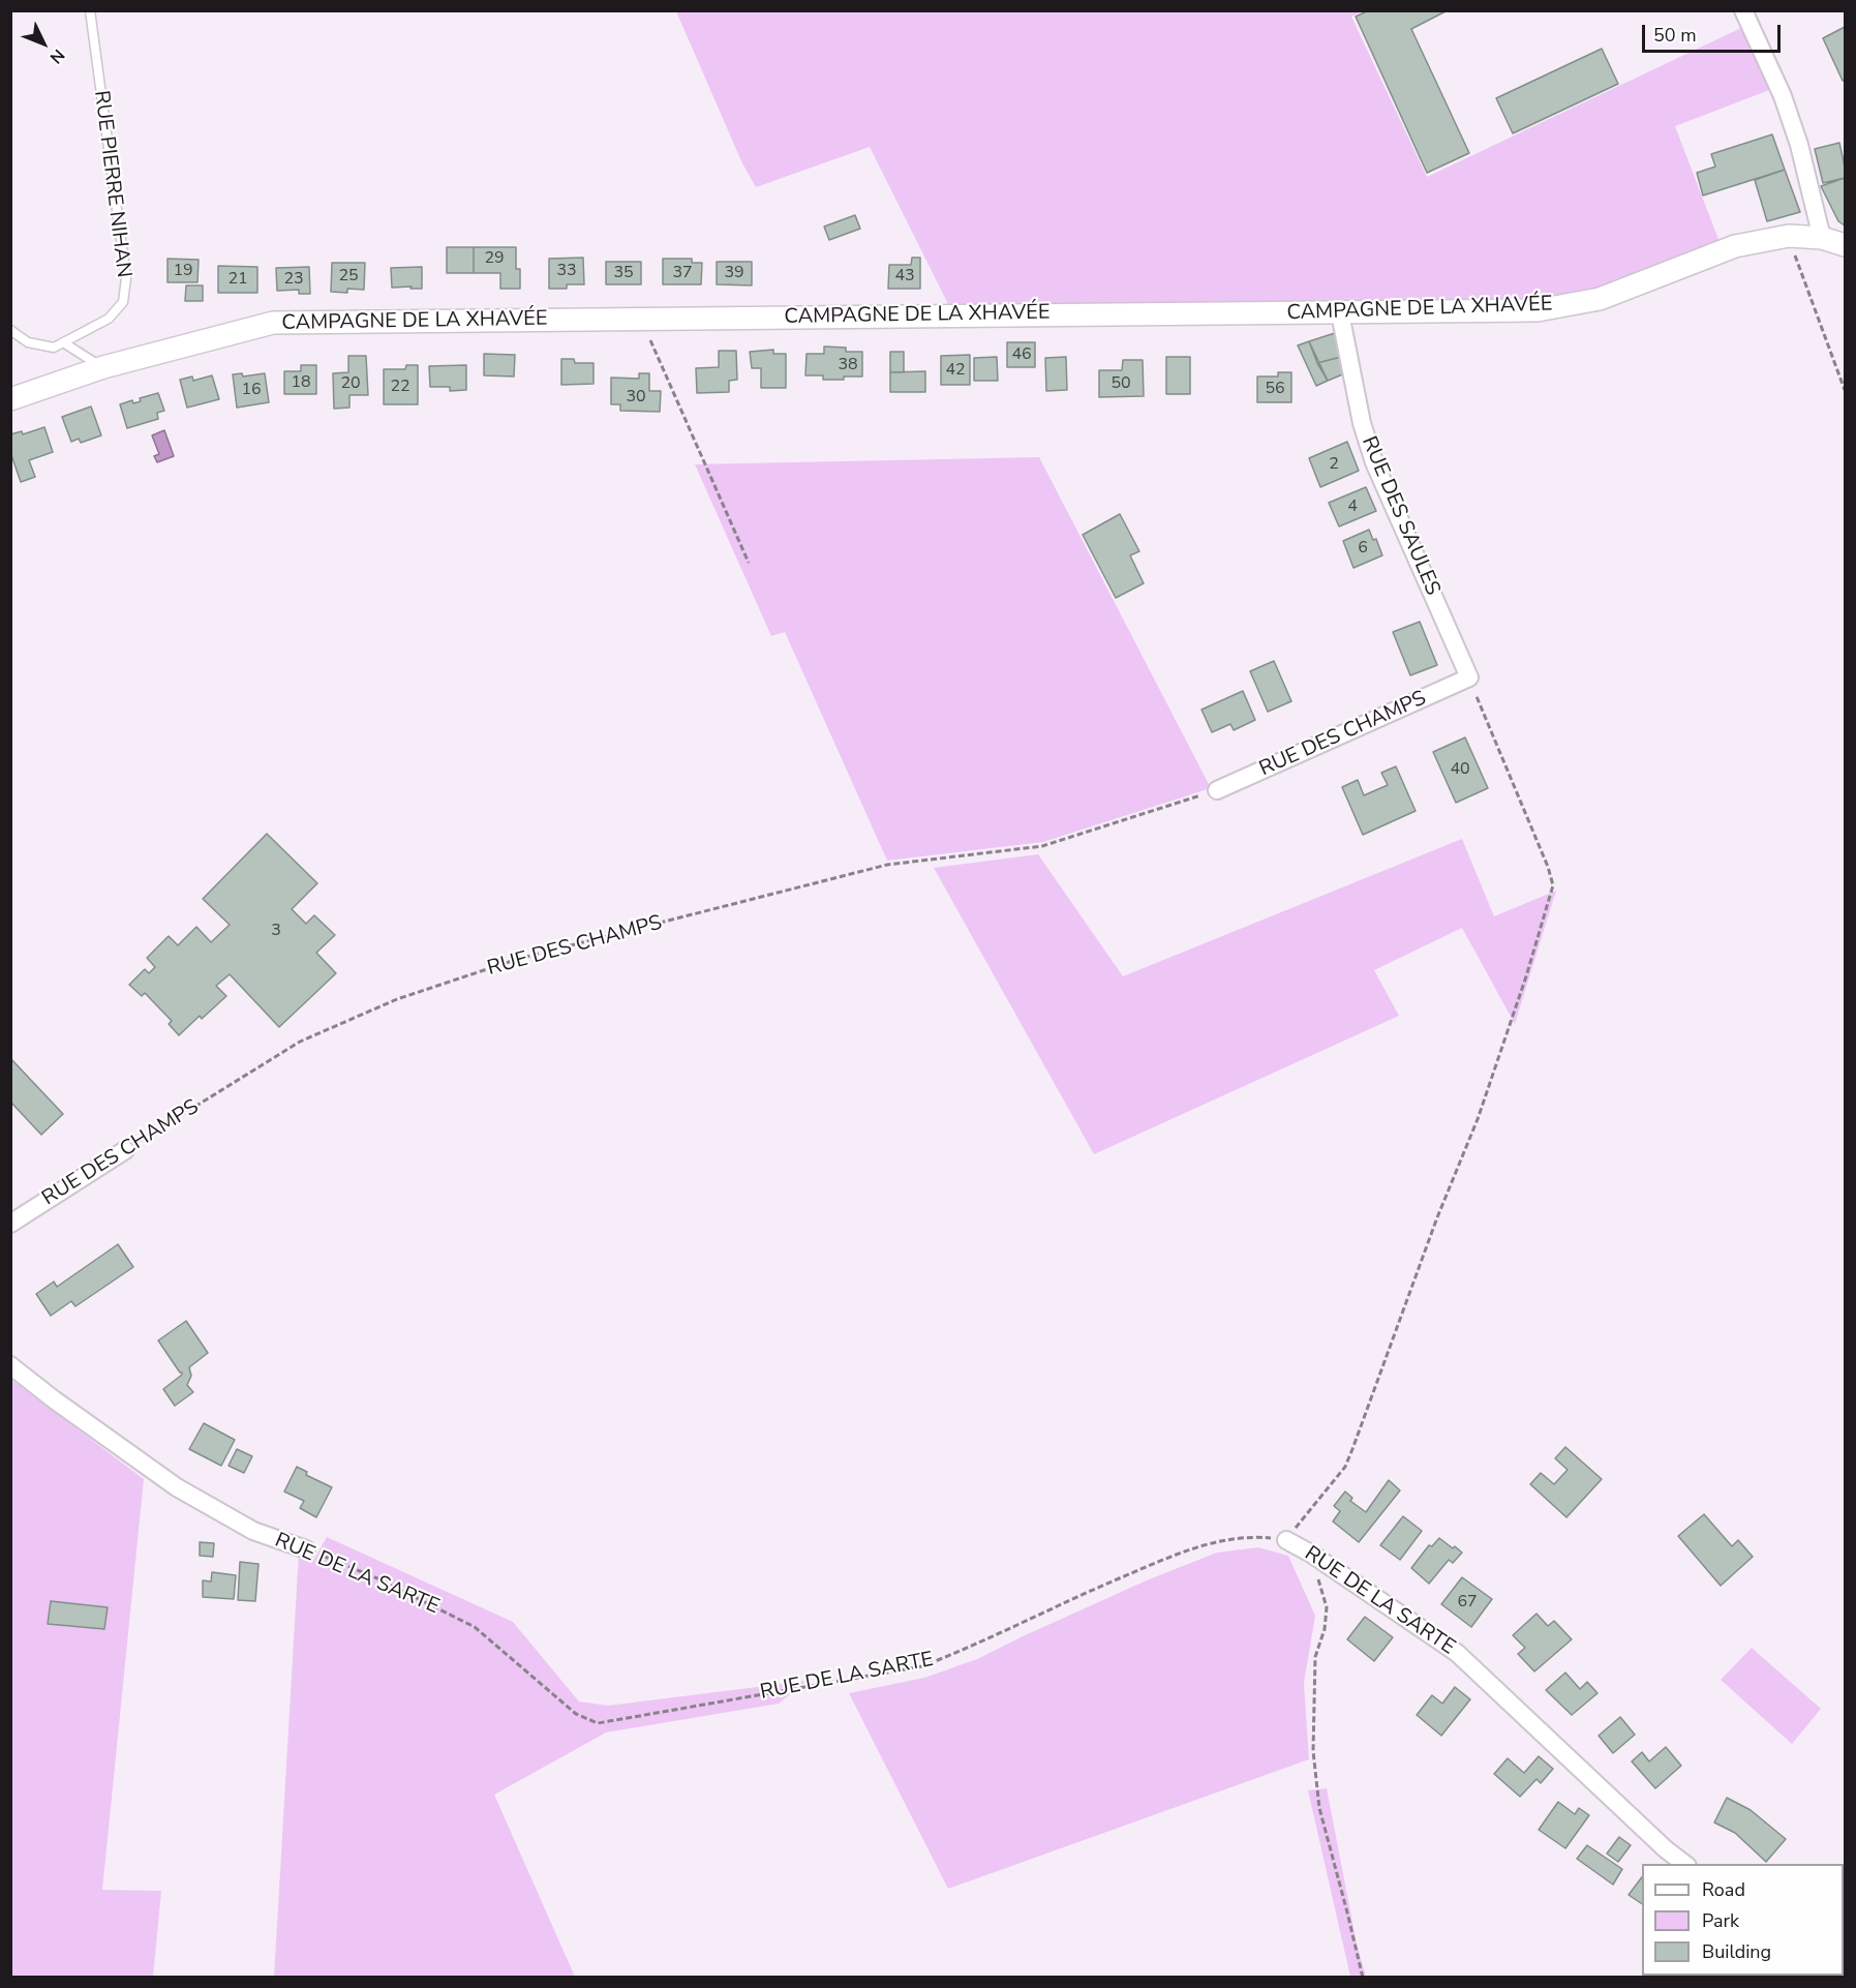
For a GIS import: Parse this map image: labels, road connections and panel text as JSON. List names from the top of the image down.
{
  "streets": {
    "street": [
      "CAMPAGNE DE LA XHAVÉE",
      "RUE DES SAULES",
      "RUE DES CHAMPS",
      "RUE DE LA SARTE"
    ],
    "lane": ["RUE PIERRE NIHAN"]
  },
  "crossings": [
    ["CAMPAGNE DE LA XHAVÉE", "RUE DES SAULES"],
    ["RUE DES SAULES", "RUE DES CHAMPS"]
  ],
  "house_numbers": [
    "29",
    "19",
    "33",
    "35",
    "37",
    "39",
    "25",
    "43",
    "21",
    "23",
    "46",
    "38",
    "42",
    "18",
    "20",
    "50",
    "22",
    "56",
    "16",
    "30",
    "2",
    "4",
    "6",
    "40",
    "3",
    "67"
  ],
  "legend": ["Road", "Park", "Building"],
  "scale_bar": "50 m",
  "north": "bottom right"
}
